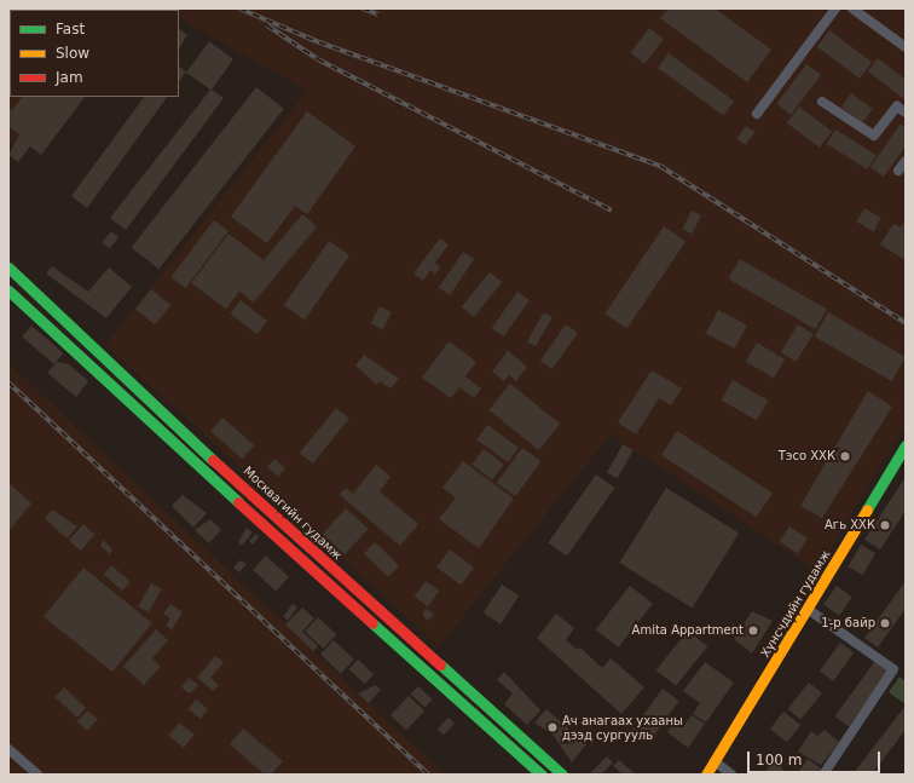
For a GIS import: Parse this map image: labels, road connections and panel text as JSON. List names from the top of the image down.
{
  "streets": {
    "main road": ["Москвагийн гудамж", "Хүнсчдийн гудамж"]
  },
  "places": [
    "Тэсо ХХК",
    "Агь ХХК",
    "1-р байр",
    "Amita Appartment",
    "Ач анагаах ухааны дээд сургууль"
  ],
  "legend": ["Fast", "Slow", "Jam"],
  "scale_bar": "100 m"
}
